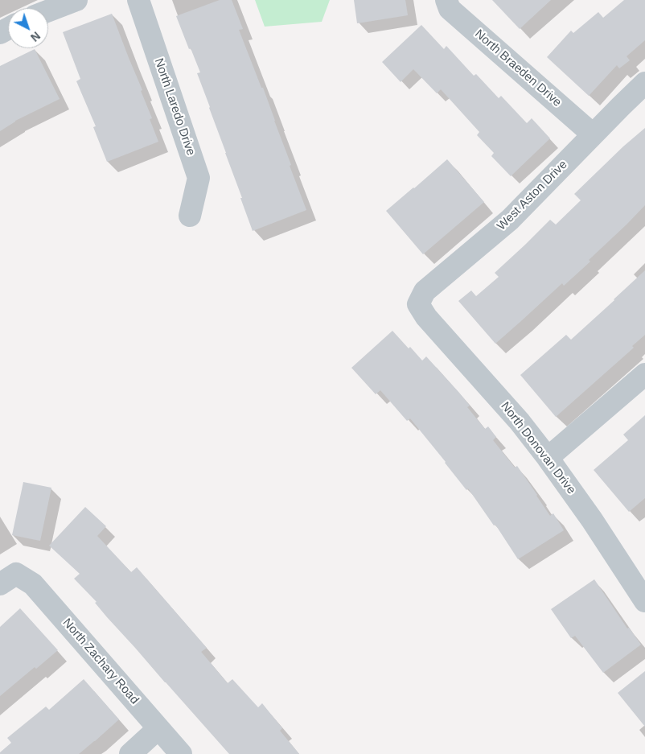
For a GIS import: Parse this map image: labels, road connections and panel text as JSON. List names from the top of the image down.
{
  "streets": {
    "street": [
      "North Braeden Drive",
      "North Laredo Drive",
      "West Aston Drive",
      "North Donovan Drive",
      "North Zachary Road"
    ]
  },
  "crossings": [
    ["North Braeden Drive", "West Aston Drive"],
    ["West Aston Drive", "North Donovan Drive"]
  ],
  "north": "bottom right"
}
